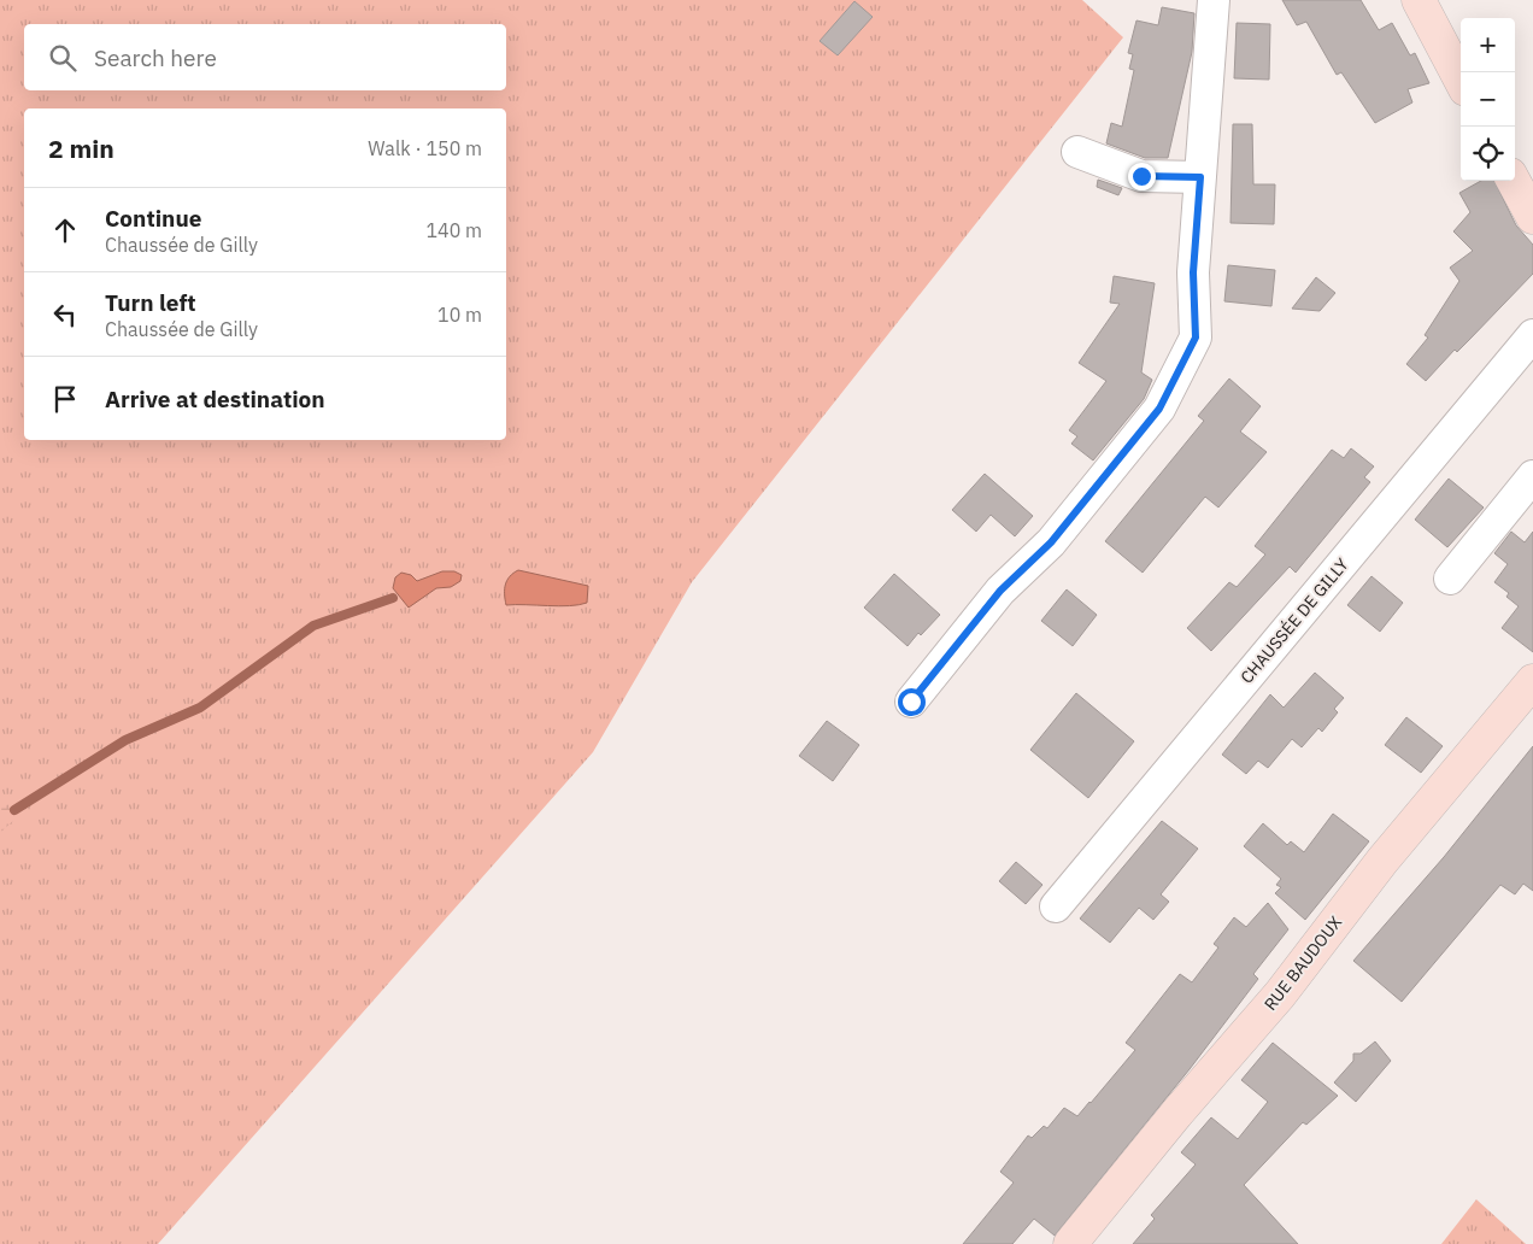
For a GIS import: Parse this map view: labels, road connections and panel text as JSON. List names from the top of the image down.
{
  "streets": {
    "street": ["CHAUSSÉE DE GILLY", "RUE BAUDOUX"]
  },
  "page": {
    "map_buttons": ["+", "−"],
    "search": "Search here",
    "heading": ["2 min", "Walk · 150 m"],
    "list": [
      ["Continue", "Chaussée de Gilly", "140 m"],
      ["Turn left", "Chaussée de Gilly", "10 m"],
      "Arrive at destination"
    ]
  }
}
